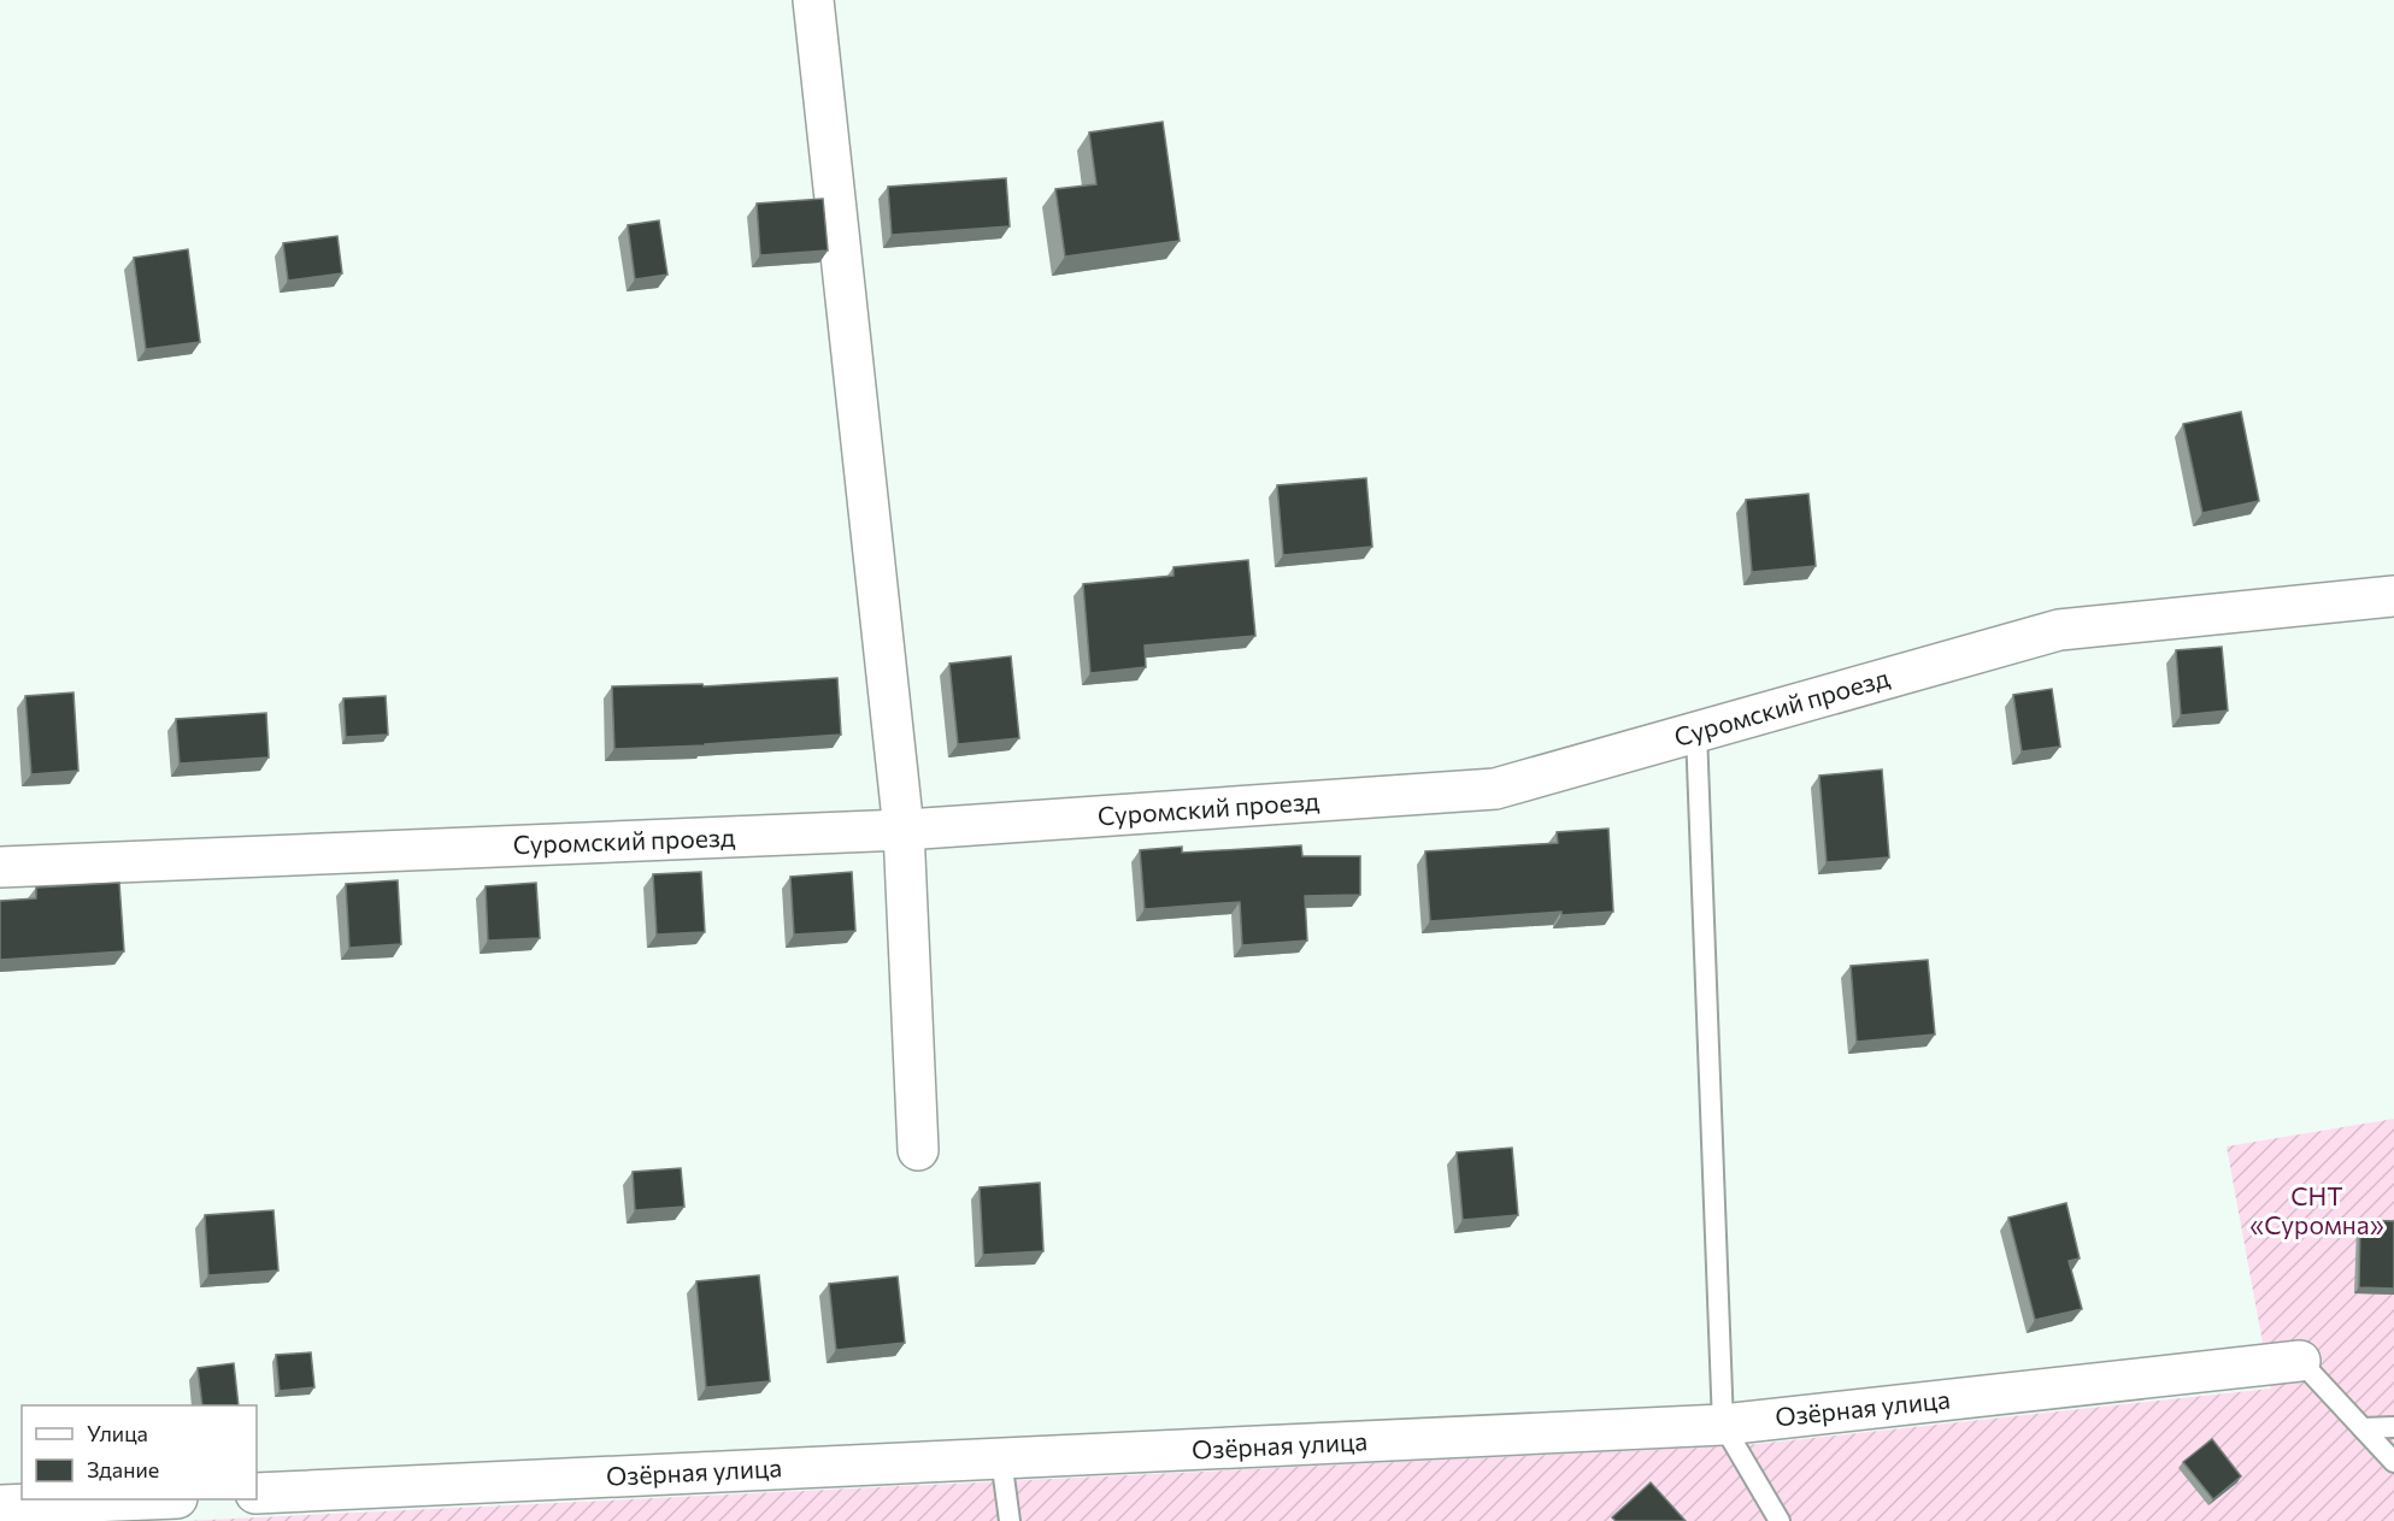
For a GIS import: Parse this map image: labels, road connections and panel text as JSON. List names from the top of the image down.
{
  "streets": {
    "street": ["Суромский проезд", "Озёрная улица"]
  },
  "parks": ["СНТ «Суромна»"],
  "legend": ["Улица", "Здание"]
}
